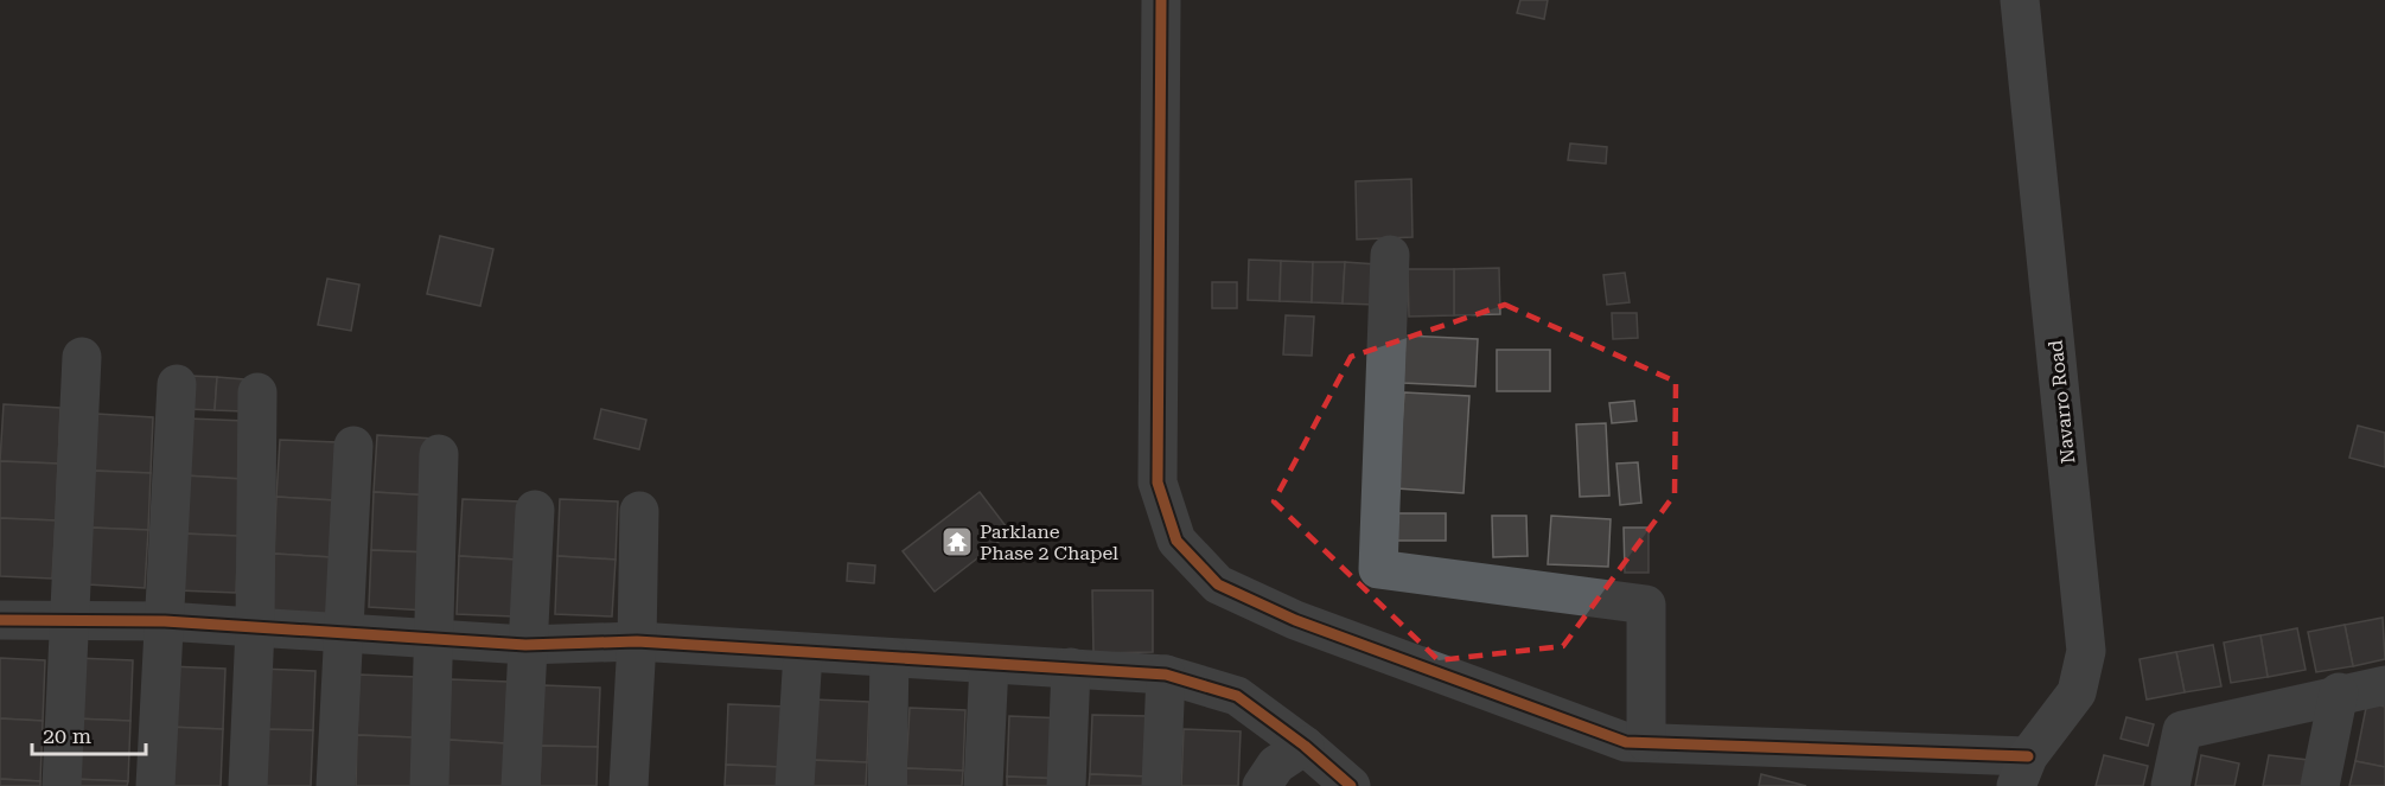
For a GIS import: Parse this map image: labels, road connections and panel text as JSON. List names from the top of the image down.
{
  "streets": {
    "street": ["Navarro Road"]
  },
  "places": {
    "temple": ["Parklane Phase 2 Chapel"]
  },
  "scale_bar": "20 m"
}
